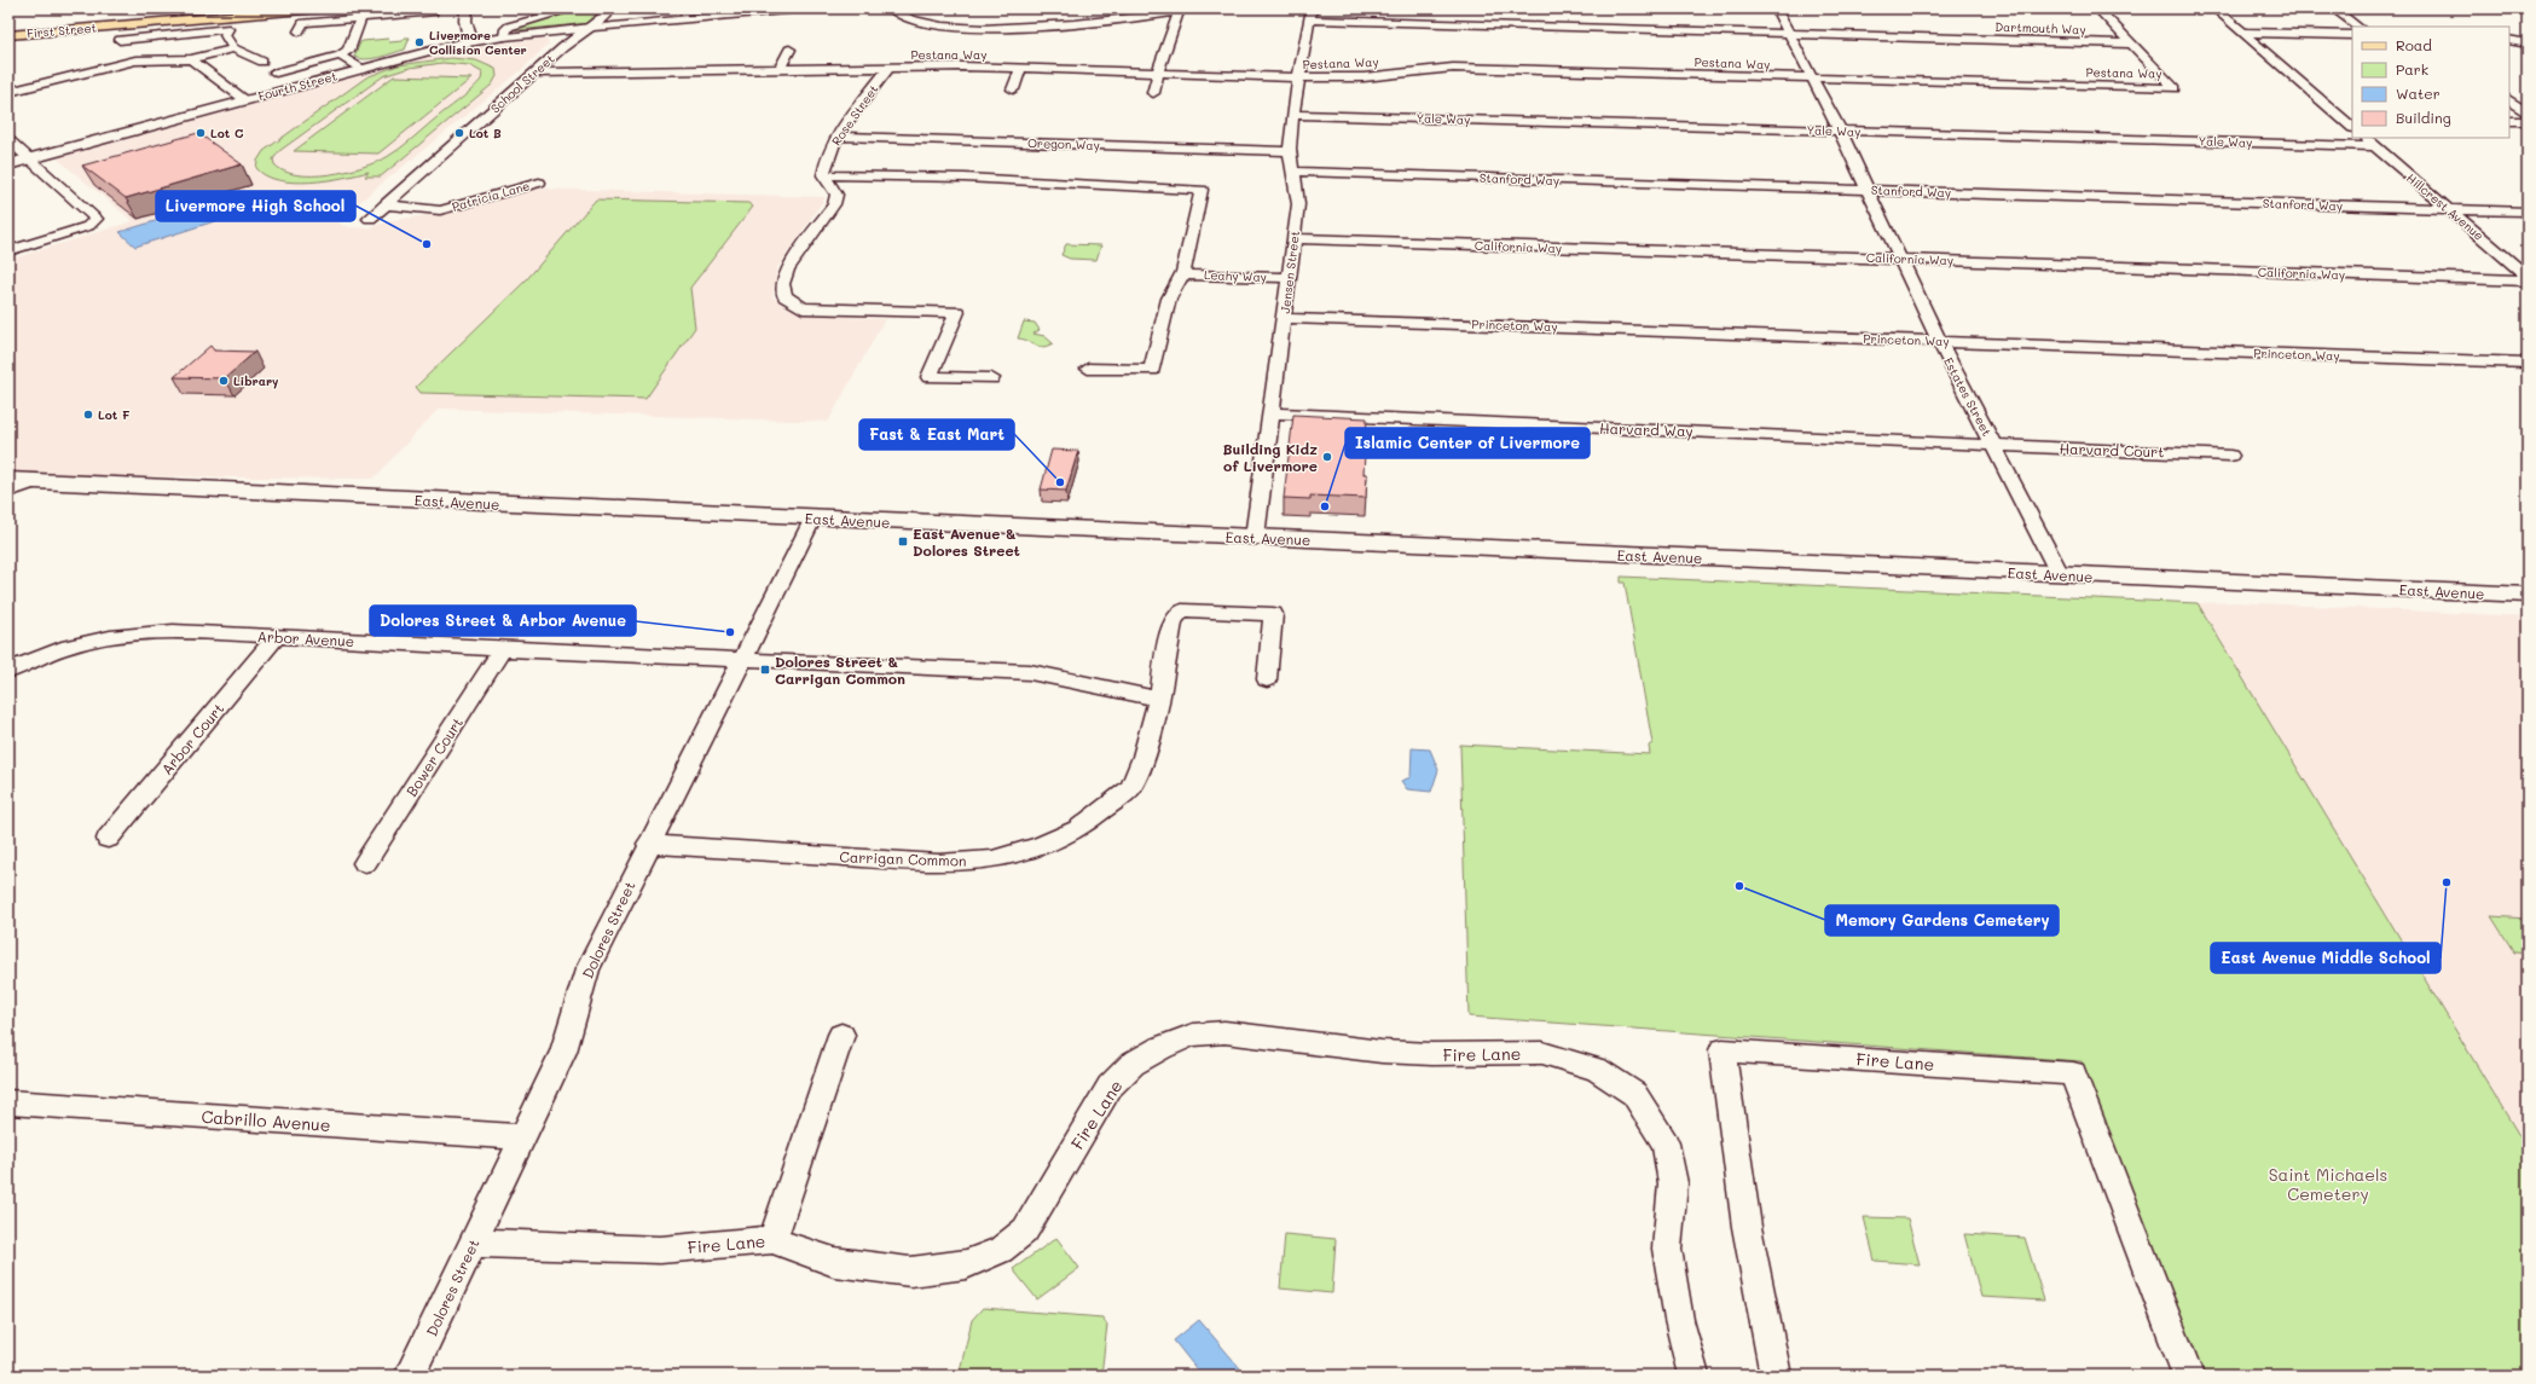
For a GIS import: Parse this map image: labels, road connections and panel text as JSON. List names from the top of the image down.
{
  "streets": {
    "main road": ["First Street", "East Avenue"],
    "street": [
      "Dartmouth Way",
      "Pestana Way",
      "School Street",
      "Fourth Street",
      "Rose Street",
      "Yale Way",
      "Oregon Way",
      "Stanford Way",
      "Patricia Lane",
      "Hillcrest Avenue",
      "California Way",
      "Jensen Street",
      "Leahy Way",
      "Princeton Way",
      "Estates Street",
      "Harvard Way",
      "Harvard Court",
      "Arbor Avenue",
      "Arbor Court",
      "Bower Court",
      "Carrigan Common",
      "Dolores Street",
      "Fire Lane",
      "Cabrillo Avenue"
    ]
  },
  "crossings": [
    ["Dartmouth Way", "Pestana Way"],
    ["Dartmouth Way", "Jensen Street"],
    ["Dartmouth Way", "Estates Street"],
    ["Pestana Way", "School Street"],
    ["Pestana Way", "Rose Street"],
    ["Pestana Way", "Jensen Street"],
    ["Pestana Way", "Estates Street"],
    ["School Street", "Fourth Street"],
    ["School Street", "Patricia Lane"],
    ["Rose Street", "Oregon Way"],
    ["Yale Way", "Hillcrest Avenue"],
    ["Yale Way", "Jensen Street"],
    ["Yale Way", "Estates Street"],
    ["Oregon Way", "Jensen Street"],
    ["Stanford Way", "Hillcrest Avenue"],
    ["Stanford Way", "Jensen Street"],
    ["Stanford Way", "Estates Street"],
    ["California Way", "Jensen Street"],
    ["California Way", "Estates Street"],
    ["Jensen Street", "Leahy Way"],
    ["Jensen Street", "Princeton Way"],
    ["Jensen Street", "Harvard Way"],
    ["Jensen Street", "East Avenue"],
    ["Princeton Way", "Estates Street"],
    ["Estates Street", "Harvard Way"],
    ["Estates Street", "Harvard Court"],
    ["Estates Street", "East Avenue"],
    ["Harvard Way", "Harvard Court"],
    ["East Avenue", "Dolores Street"],
    ["Arbor Avenue", "Arbor Court"],
    ["Arbor Avenue", "Bower Court"],
    ["Arbor Avenue", "Dolores Street"],
    ["Carrigan Common", "Dolores Street"],
    ["Dolores Street", "Fire Lane"],
    ["Dolores Street", "Cabrillo Avenue"]
  ],
  "parks": ["Saint Michaels Cemetery"],
  "places": {
    "other": [
      "Livermore Collision Center",
      "Lot C",
      "Lot B",
      "Livermore High School",
      "Library",
      "Lot F",
      "Building Kidz of Livermore",
      "Fast & East Mart",
      "Islamic Center of Livermore",
      "Dolores Street & Arbor Avenue",
      "East Avenue Middle School",
      "Memory Gardens Cemetery"
    ],
    "transit": ["East Avenue & Dolores Street", "Dolores Street & Carrigan Common"]
  },
  "legend": [
    "Road",
    "Park",
    "Water",
    "Building"
  ]
}
